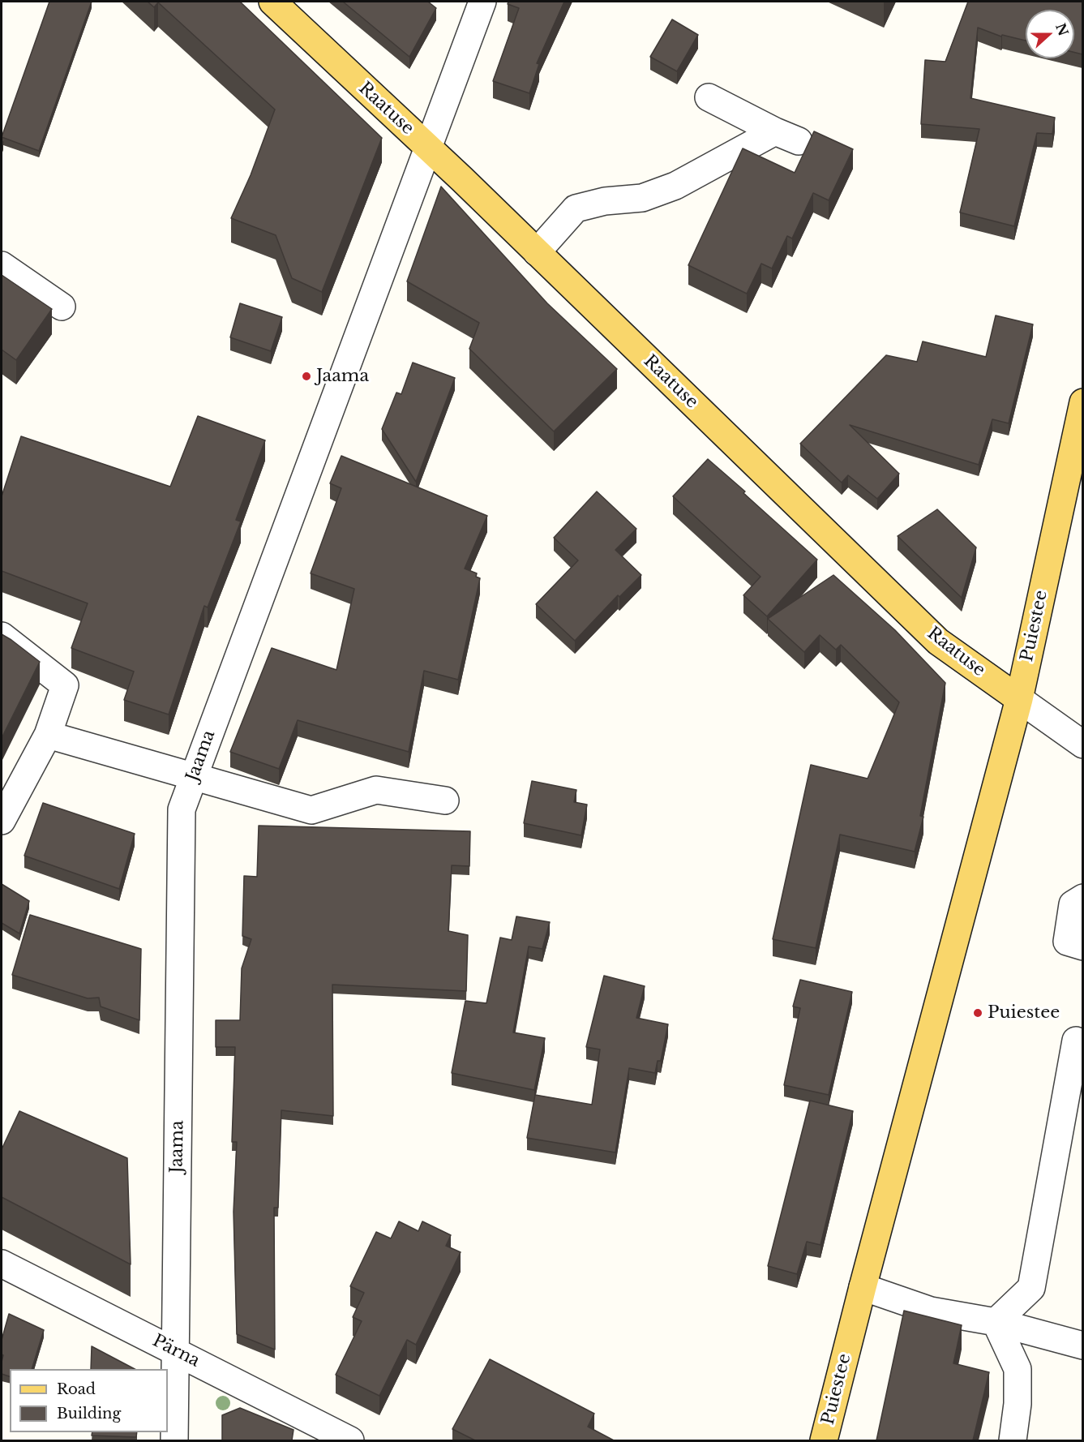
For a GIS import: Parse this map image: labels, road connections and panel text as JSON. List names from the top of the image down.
{
  "streets": {
    "main road": ["Raatuse", "Puiestee"],
    "street": ["Jaama", "Pärna"]
  },
  "crossings": [
    ["Raatuse", "Puiestee"],
    ["Raatuse", "Jaama"],
    ["Jaama", "Pärna"]
  ],
  "places": ["Jaama", "Puiestee"],
  "legend": ["Road", "Building"],
  "north": "right"
}
